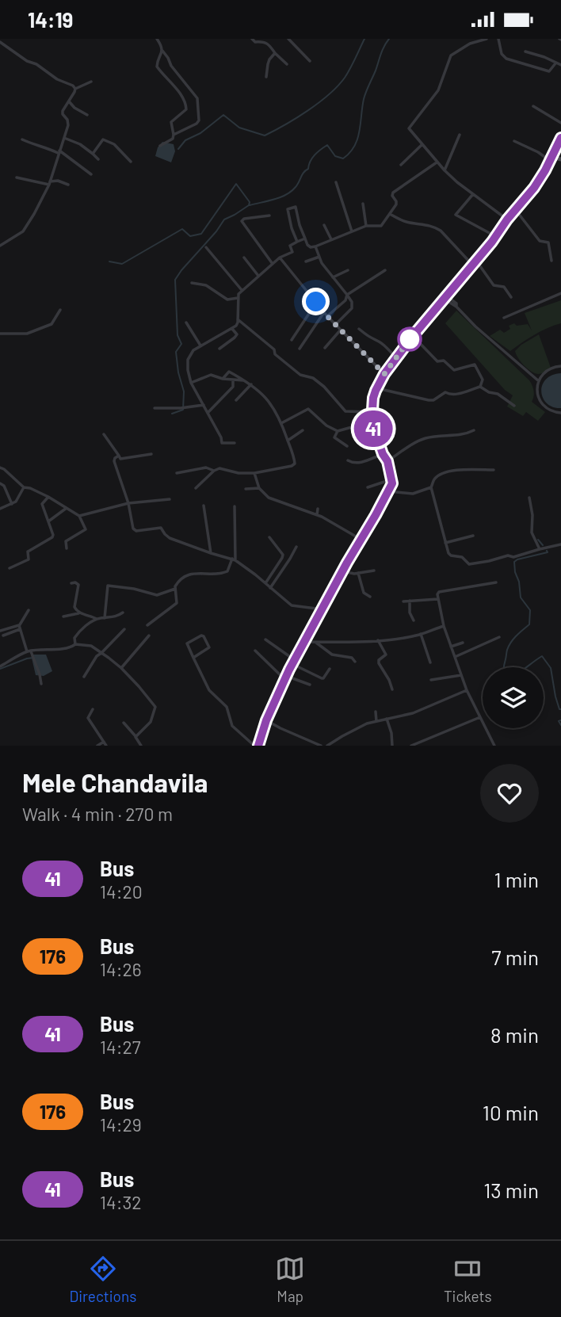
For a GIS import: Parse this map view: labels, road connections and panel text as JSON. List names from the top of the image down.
{
  "lines": ["bus line 41"],
  "page": {
    "status": "14:19",
    "on_map": "41",
    "heading": ["Mele Chandavila", "Walk · 4 min · 270 m"],
    "list": [
      {
        "mark": "41",
        "name": "Bus",
        "note": "14:20",
        "value": "1 min"
      },
      {
        "mark": "176",
        "name": "Bus",
        "note": "14:26",
        "value": "7 min"
      },
      {
        "mark": "41",
        "name": "Bus",
        "note": "14:27",
        "value": "8 min"
      },
      {
        "mark": "176",
        "name": "Bus",
        "note": "14:29",
        "value": "10 min"
      },
      {
        "mark": "41",
        "name": "Bus",
        "note": "14:32",
        "value": "13 min"
      }
    ],
    "tabs": ["Directions", "Map", "Tickets"]
  }
}
